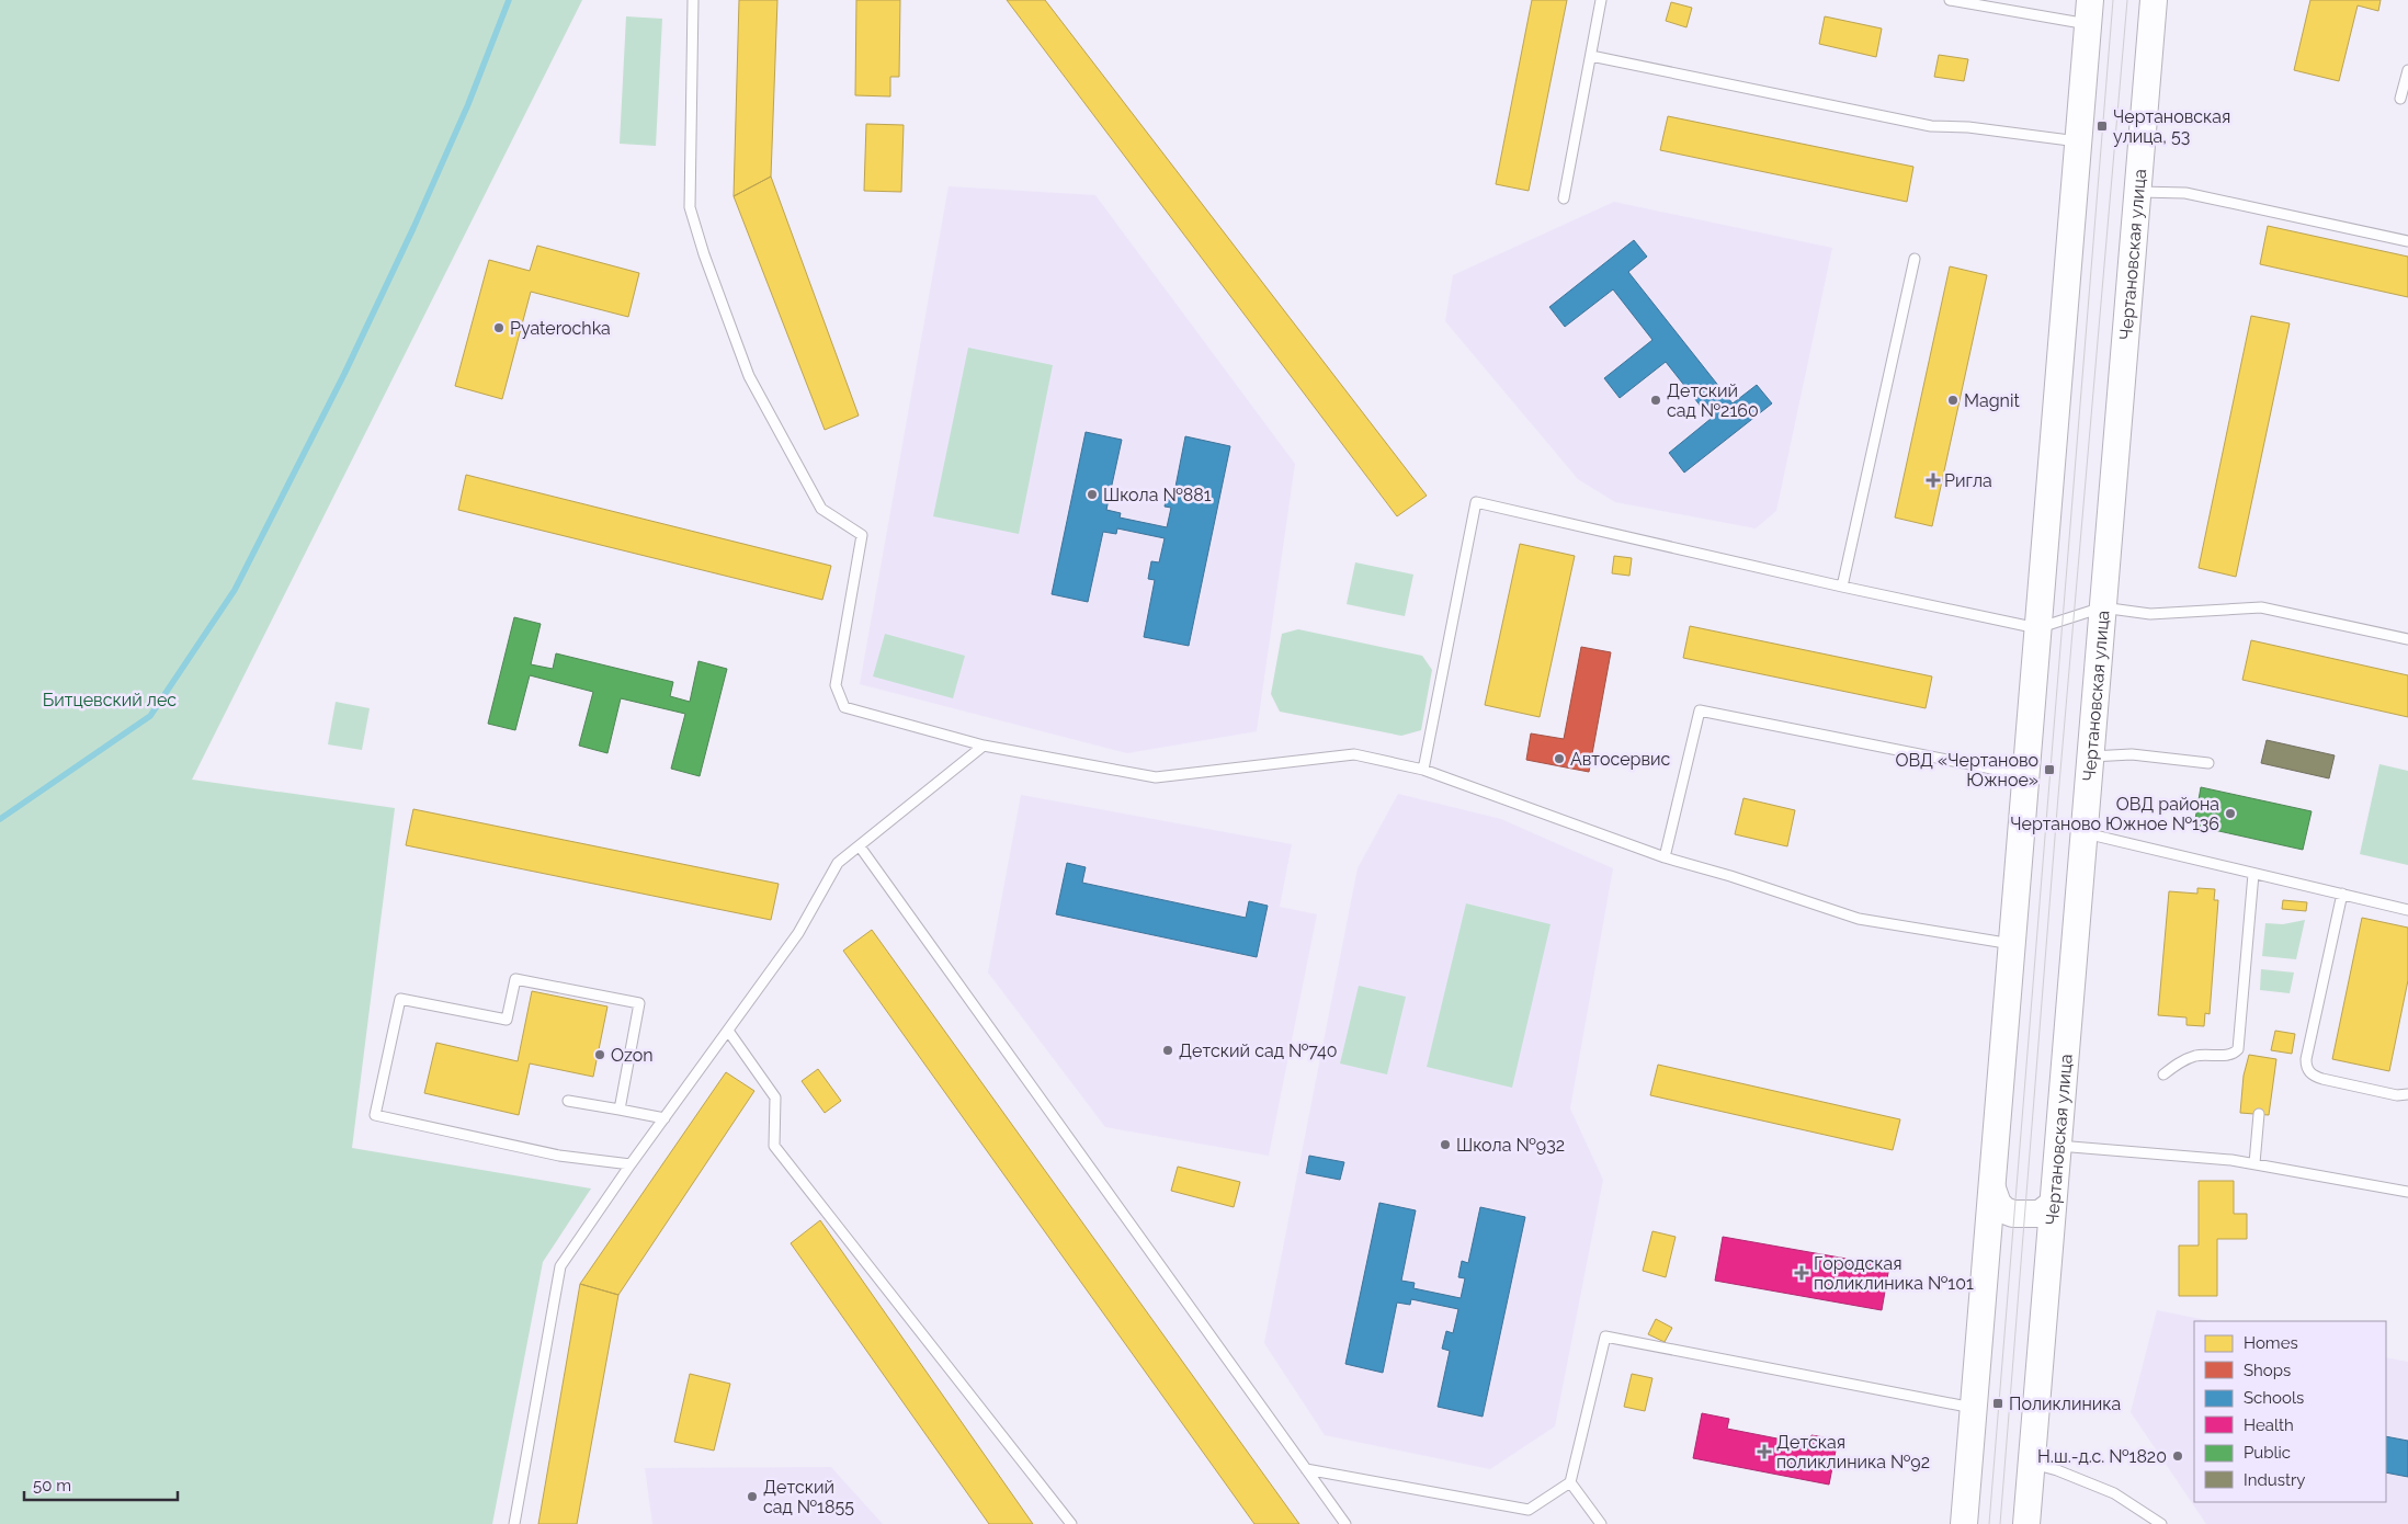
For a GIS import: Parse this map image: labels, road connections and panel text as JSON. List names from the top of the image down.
{
  "streets": {
    "main road": ["Чертановская улица"]
  },
  "parks": ["Битцевский лес"],
  "places": {
    "transit": ["Чертановская улица, 53", "ОВД «Чертаново Южное»", "Поликлиника"],
    "other": [
      "Pyaterochka",
      "Детский сад №2160",
      "Magnit",
      "Школа №881",
      "Автосервис",
      "ОВД района Чертаново Южное №136",
      "Детский сад №740",
      "Ozon",
      "Школа №932",
      "Н.ш.-д.с. №1820",
      "Детский сад №1855"
    ],
    "health": ["Ригла", "Городская поликлиника №101", "Детская поликлиника №92"]
  },
  "legend": [
    "Homes",
    "Shops",
    "Schools",
    "Health",
    "Public",
    "Industry"
  ],
  "scale_bar": "50 m"
}
